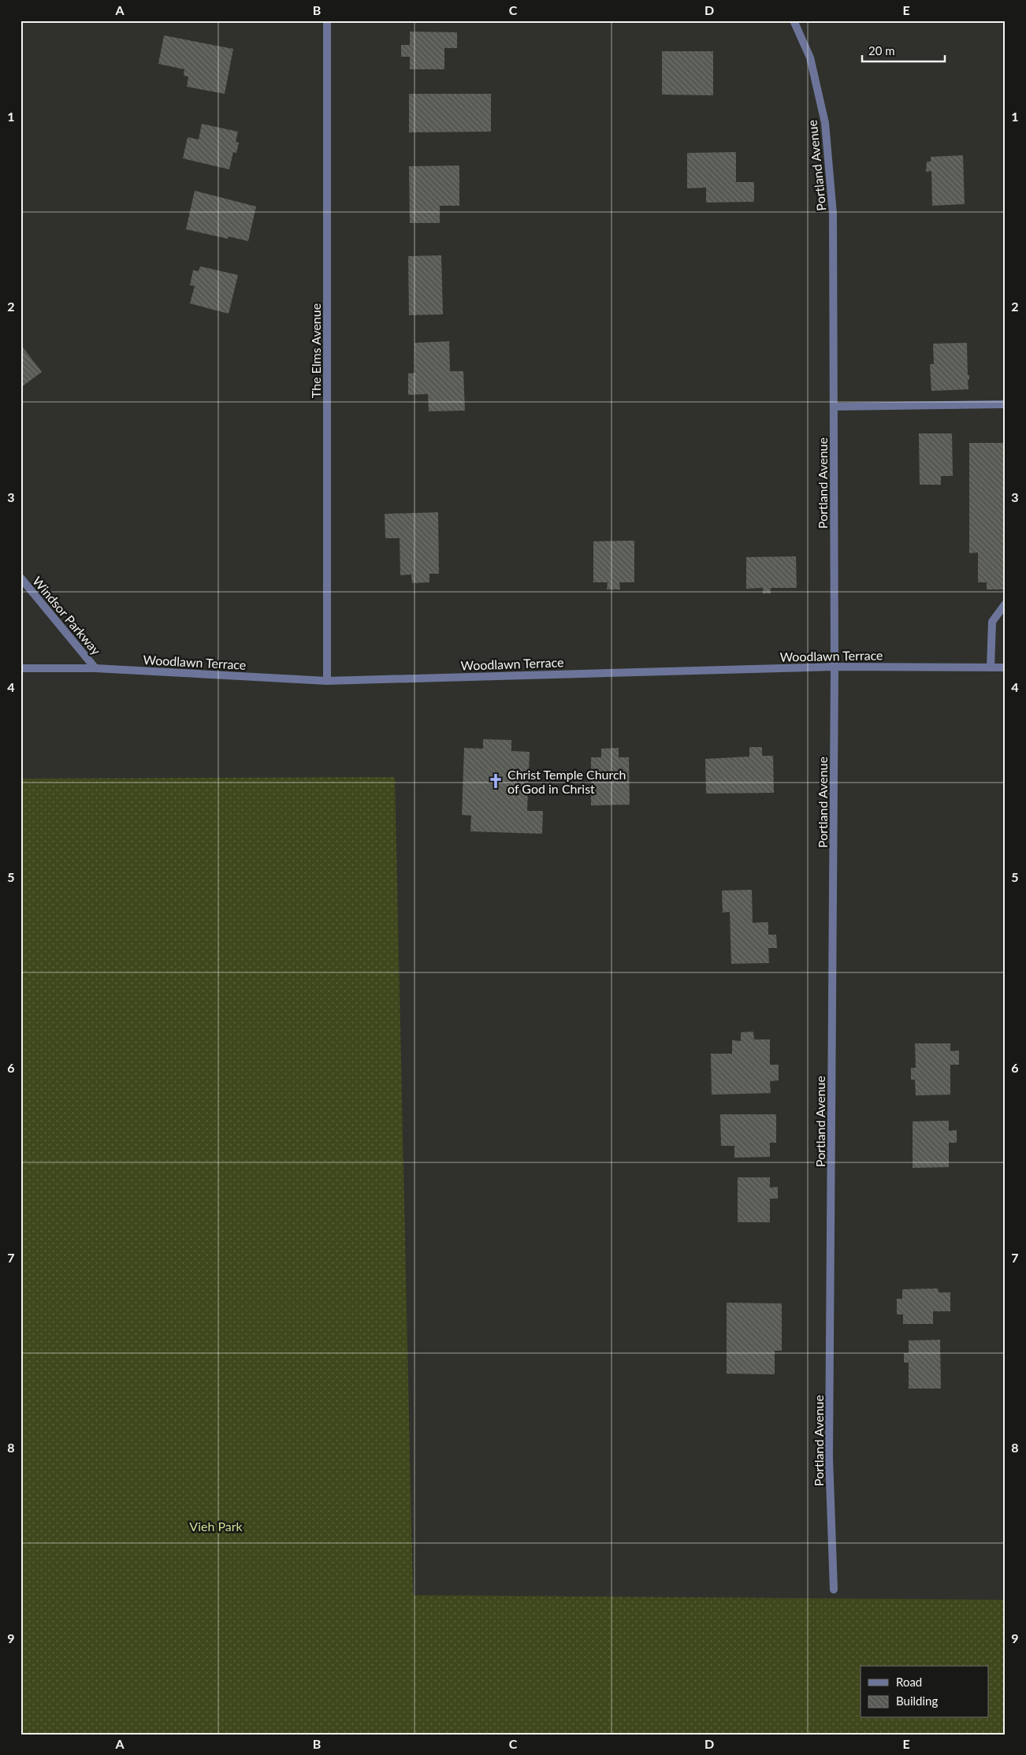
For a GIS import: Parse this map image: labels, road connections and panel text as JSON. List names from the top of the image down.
{
  "streets": {
    "street": [
      "Portland Avenue",
      "The Elms Avenue",
      "Windsor Parkway",
      "Woodlawn Terrace"
    ]
  },
  "crossings": [
    ["Portland Avenue", "Woodlawn Terrace"],
    ["The Elms Avenue", "Woodlawn Terrace"],
    ["Windsor Parkway", "Woodlawn Terrace"]
  ],
  "parks": ["Vieh Park"],
  "places": {
    "church": ["Christ Temple Church of God in Christ"]
  },
  "legend": ["Road", "Building"],
  "scale_bar": "20 m",
  "grid": {
    "columns": [
      "A",
      "B",
      "C",
      "D",
      "E"
    ],
    "rows": [
      "1",
      "2",
      "3",
      "4",
      "5",
      "6",
      "7",
      "8",
      "9"
    ]
  }
}
